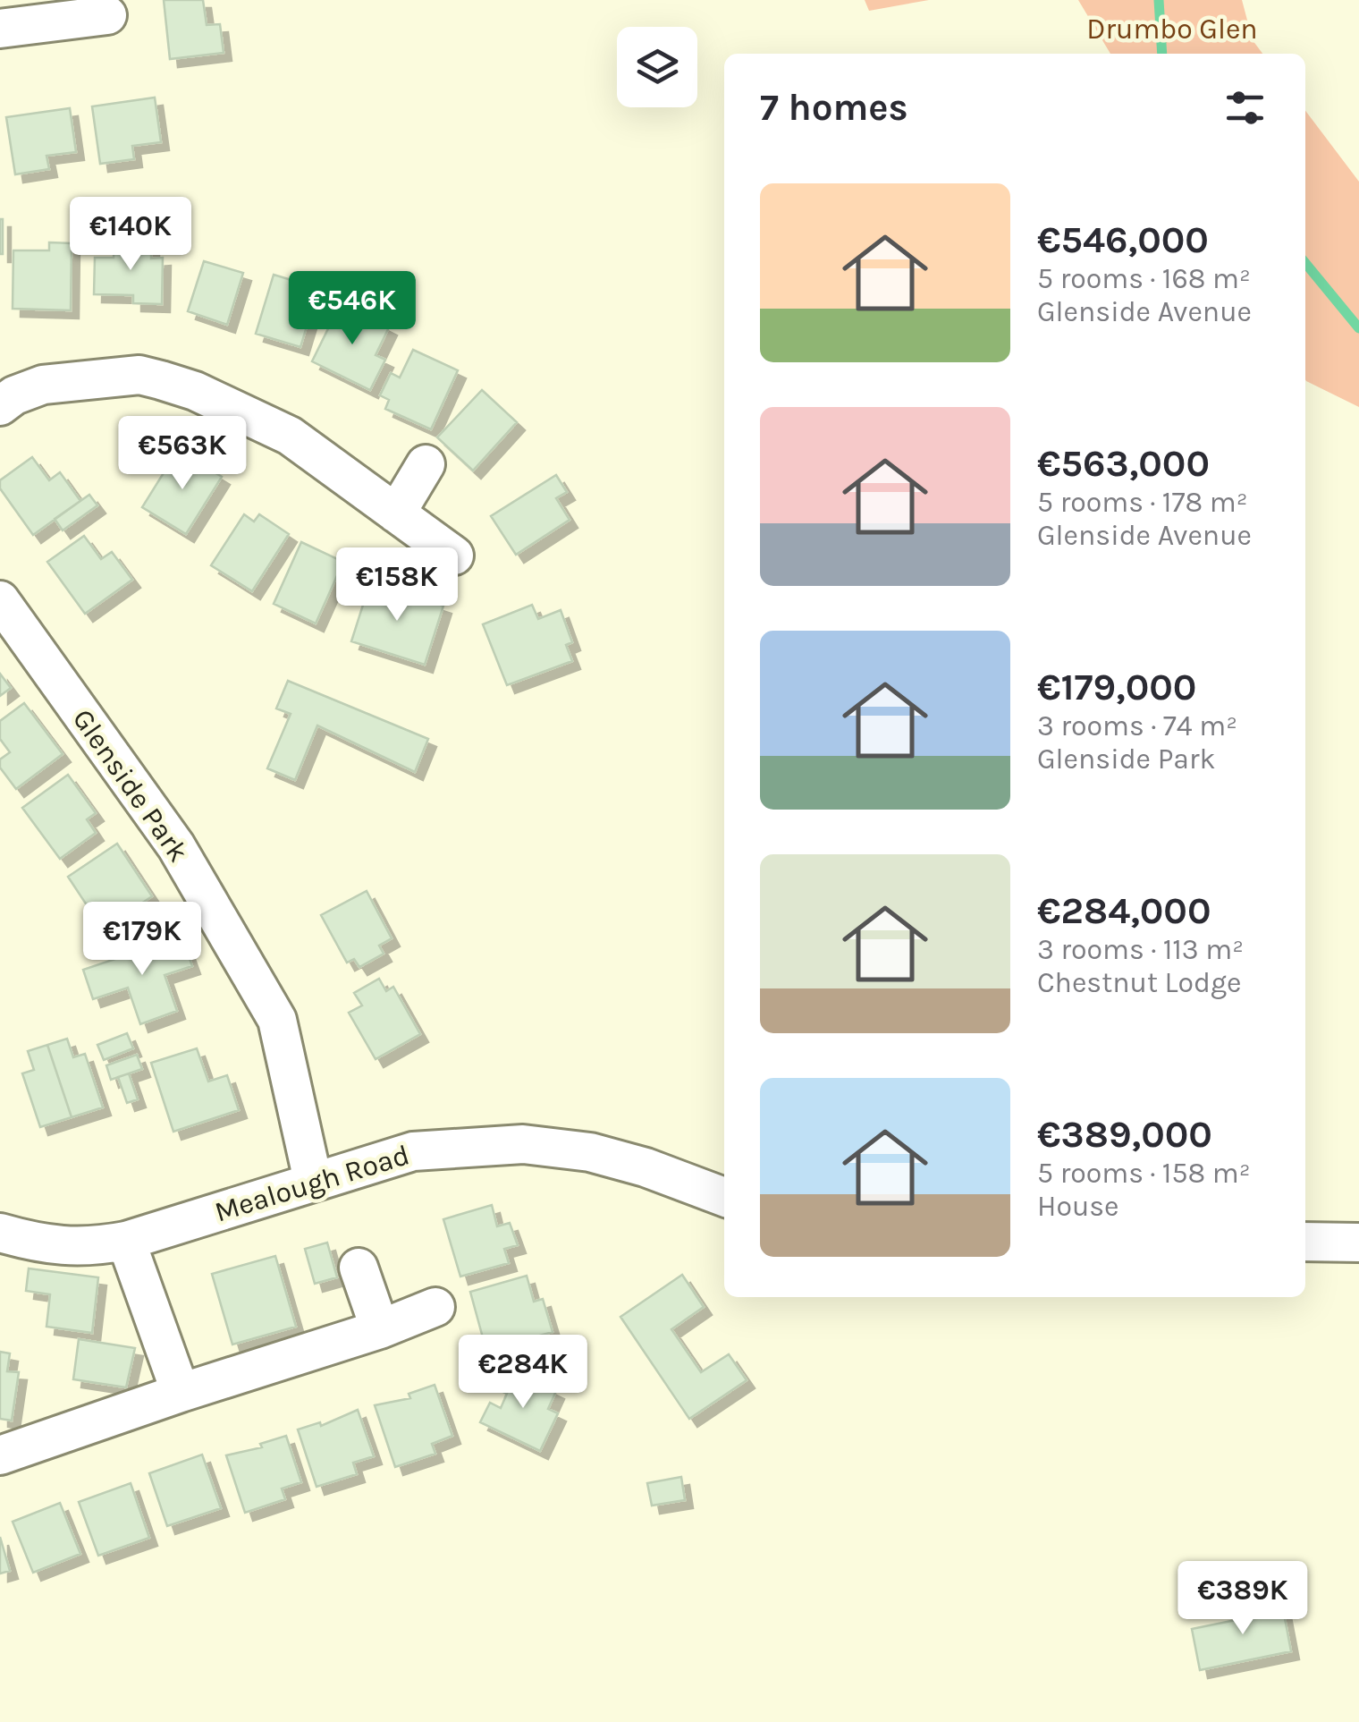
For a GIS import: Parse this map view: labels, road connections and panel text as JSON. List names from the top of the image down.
{
  "streets": {
    "street": ["Glenside Park", "Mealough Road"]
  },
  "crossings": [
    ["Glenside Park", "Mealough Road"]
  ],
  "parks": ["Drumbo Glen"],
  "page": {
    "heading": "7 homes",
    "list": [
      {
        "name": "€546,000",
        "note": "5 rooms · 168 m² · Glenside Avenue"
      },
      {
        "name": "€563,000",
        "note": "5 rooms · 178 m² · Glenside Avenue"
      },
      {
        "name": "€179,000",
        "note": "3 rooms · 74 m² · Glenside Park"
      },
      {
        "name": "€284,000",
        "note": "3 rooms · 113 m² · Chestnut Lodge"
      },
      {
        "name": "€389,000",
        "note": "5 rooms · 158 m² · House"
      }
    ],
    "price": [
      "€140K",
      "€546K",
      "€563K",
      "€158K",
      "€179K",
      "€284K",
      "€389K"
    ]
  }
}
